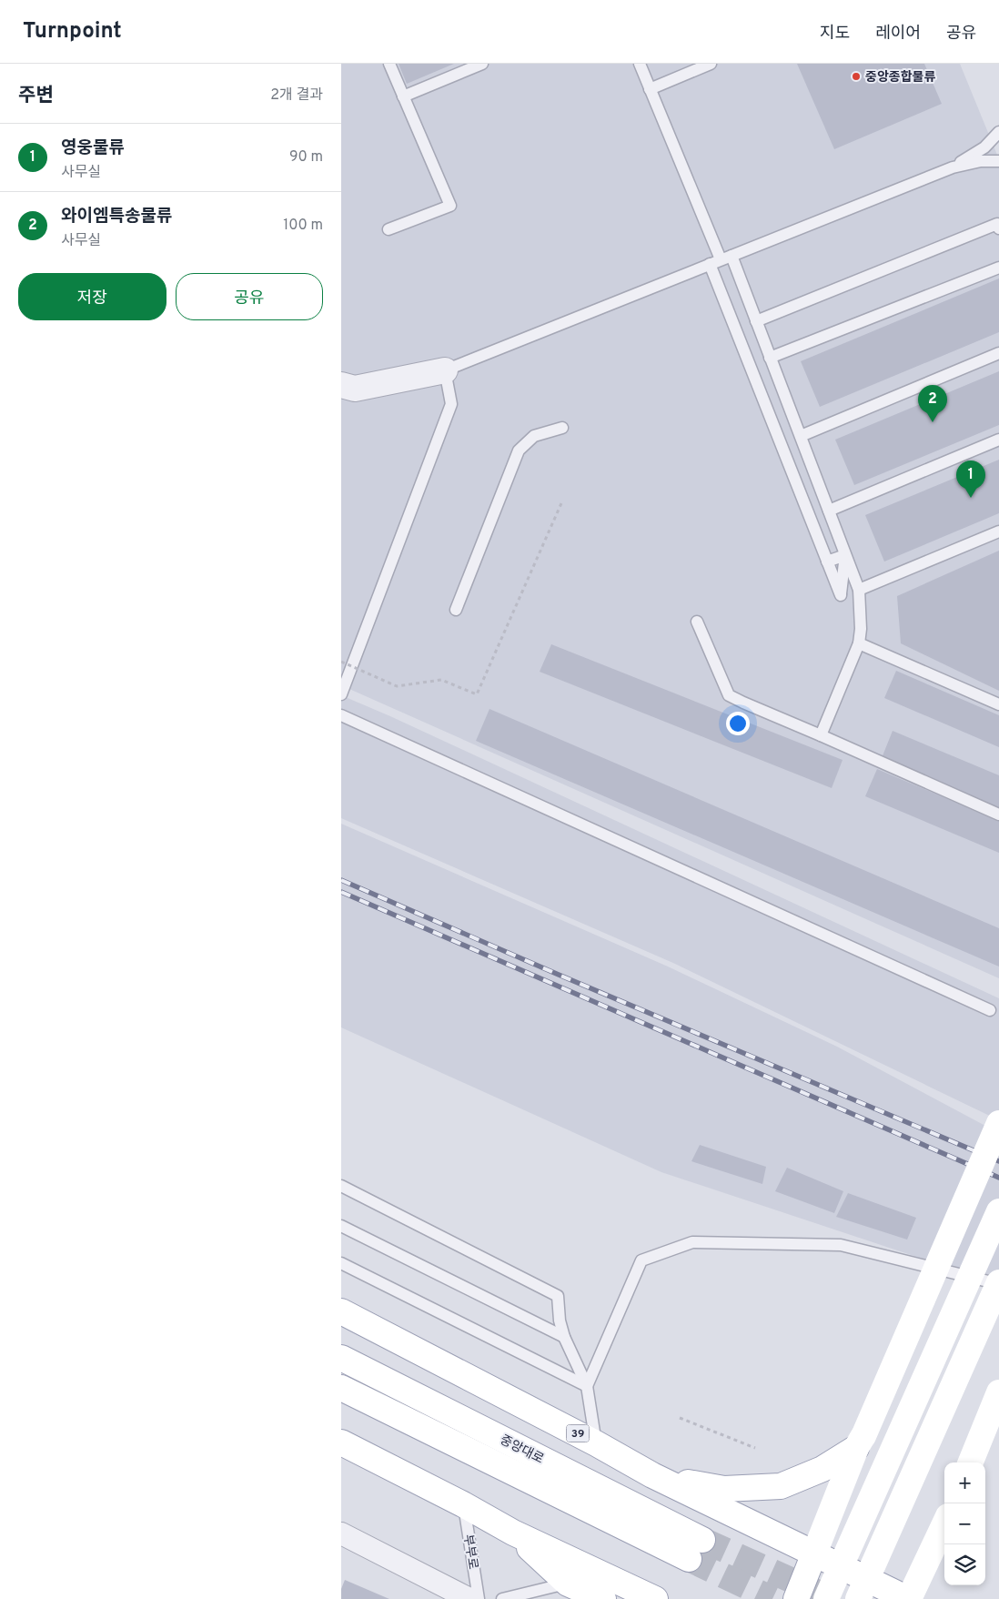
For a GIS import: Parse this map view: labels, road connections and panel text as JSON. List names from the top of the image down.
{
  "streets": {
    "main road": ["39", "중앙대로"],
    "lane": ["부부로"]
  },
  "places": ["중앙종합물류"],
  "page": {
    "header": "Turnpoint",
    "nav": ["지도", "레이어", "공유"],
    "heading": ["주변", "2개 결과"],
    "list": [
      {
        "mark": "1",
        "name": "영웅물류",
        "note": "사무실",
        "value": "90 m"
      },
      {
        "mark": "2",
        "name": "와이엠특송물류",
        "note": "사무실",
        "value": "100 m"
      }
    ],
    "buttons": ["저장", "공유"],
    "pins": ["2", "1"],
    "map_buttons": ["+", "−"]
  }
}
